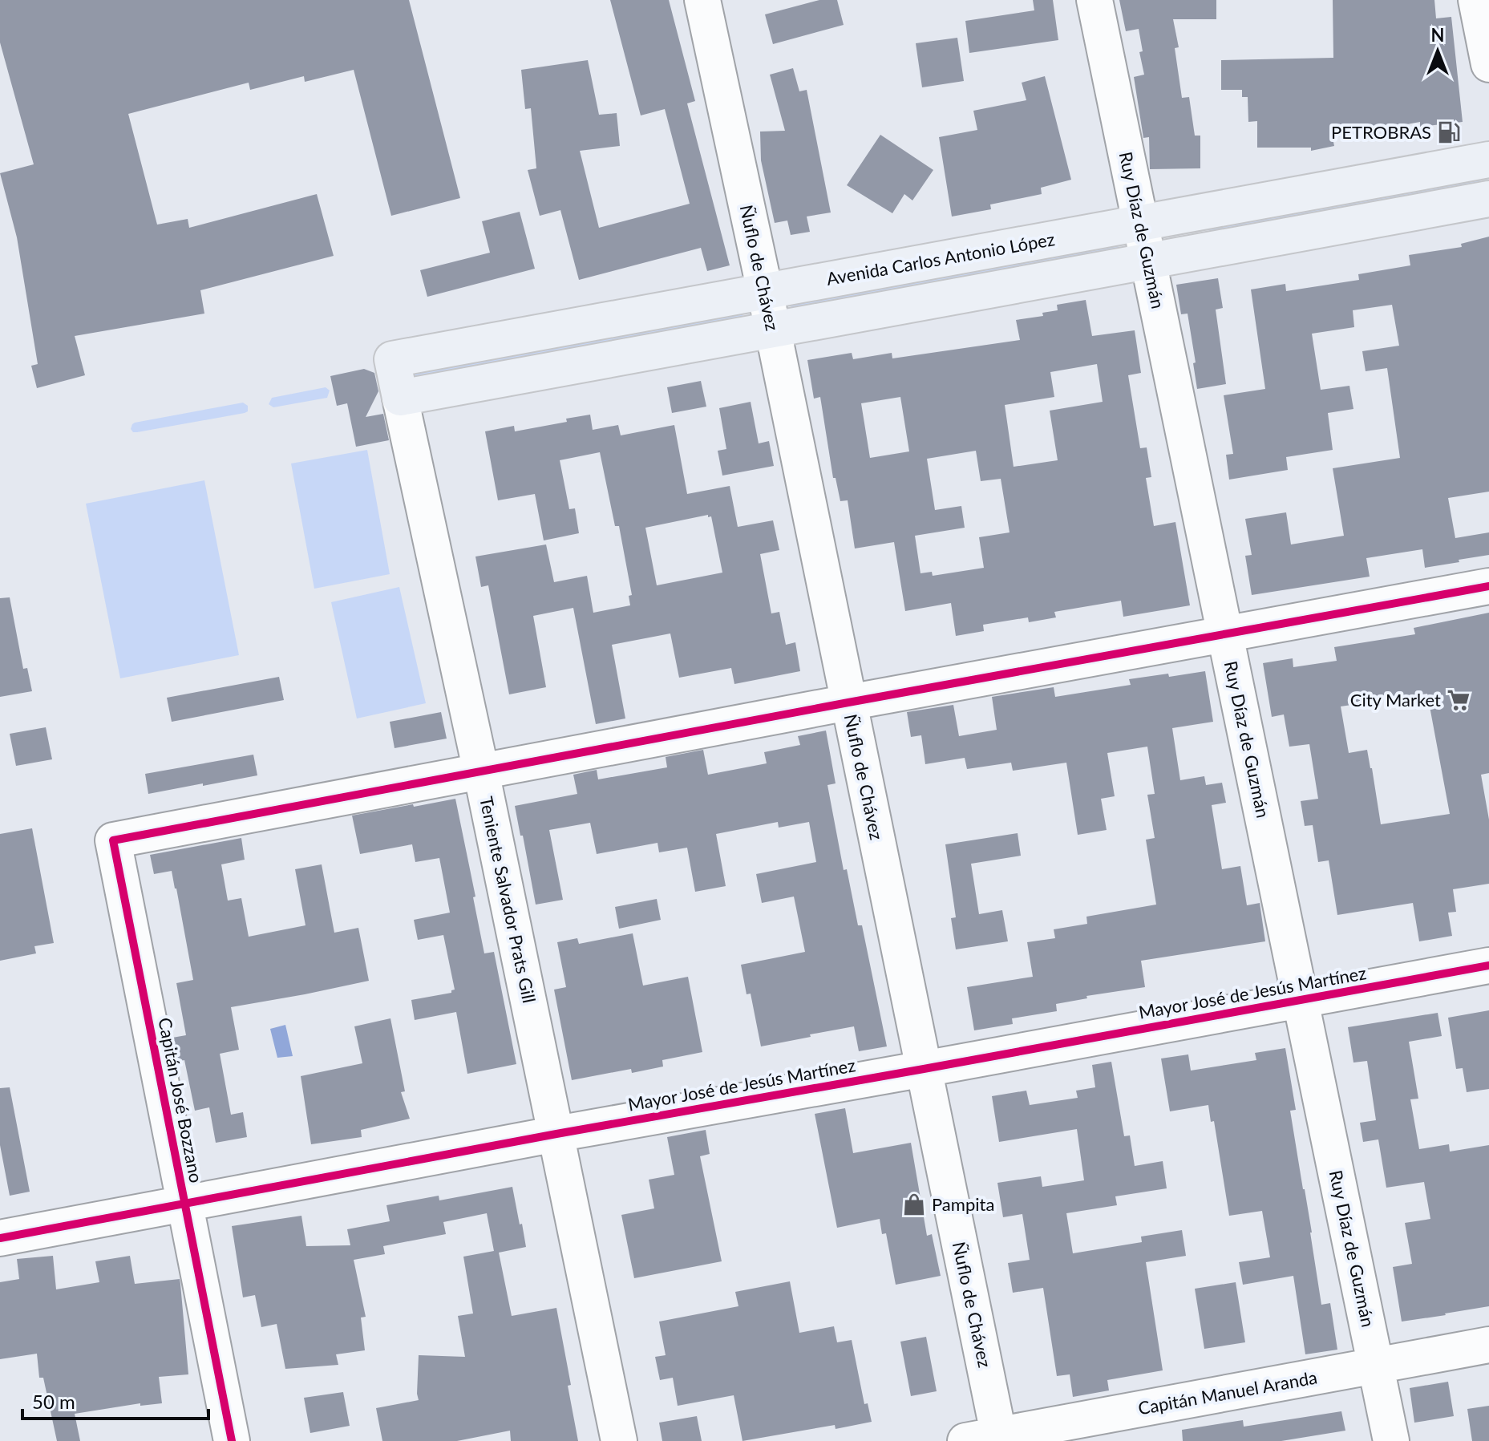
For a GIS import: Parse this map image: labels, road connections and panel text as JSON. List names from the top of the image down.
{
  "streets": {
    "main road": ["Avenida Carlos Antonio López", "Teniente Salvador Prats Gill"],
    "street": [
      "Ruy Díaz de Guzmán",
      "Ñuflo de Chávez",
      "Mayor José de Jesús Martínez",
      "Capitán José Bozzano",
      "Capitán Manuel Aranda"
    ]
  },
  "crossings": [
    ["Ruy Díaz de Guzmán", "Avenida Carlos Antonio López"],
    ["Ruy Díaz de Guzmán", "Mayor José de Jesús Martínez"],
    ["Ruy Díaz de Guzmán", "Capitán Manuel Aranda"],
    ["Avenida Carlos Antonio López", "Ñuflo de Chávez"],
    ["Avenida Carlos Antonio López", "Teniente Salvador Prats Gill"],
    ["Ñuflo de Chávez", "Mayor José de Jesús Martínez"],
    ["Ñuflo de Chávez", "Capitán Manuel Aranda"],
    ["Teniente Salvador Prats Gill", "Mayor José de Jesús Martínez"],
    ["Teniente Salvador Prats Gill", "Capitán José Bozzano"],
    ["Mayor José de Jesús Martínez", "Capitán José Bozzano"]
  ],
  "places": {
    "fuel station": ["PETROBRAS"],
    "supermarket": ["City Market"],
    "shop": ["Pampita"]
  },
  "scale_bar": "50 m",
  "north": "top"
}
